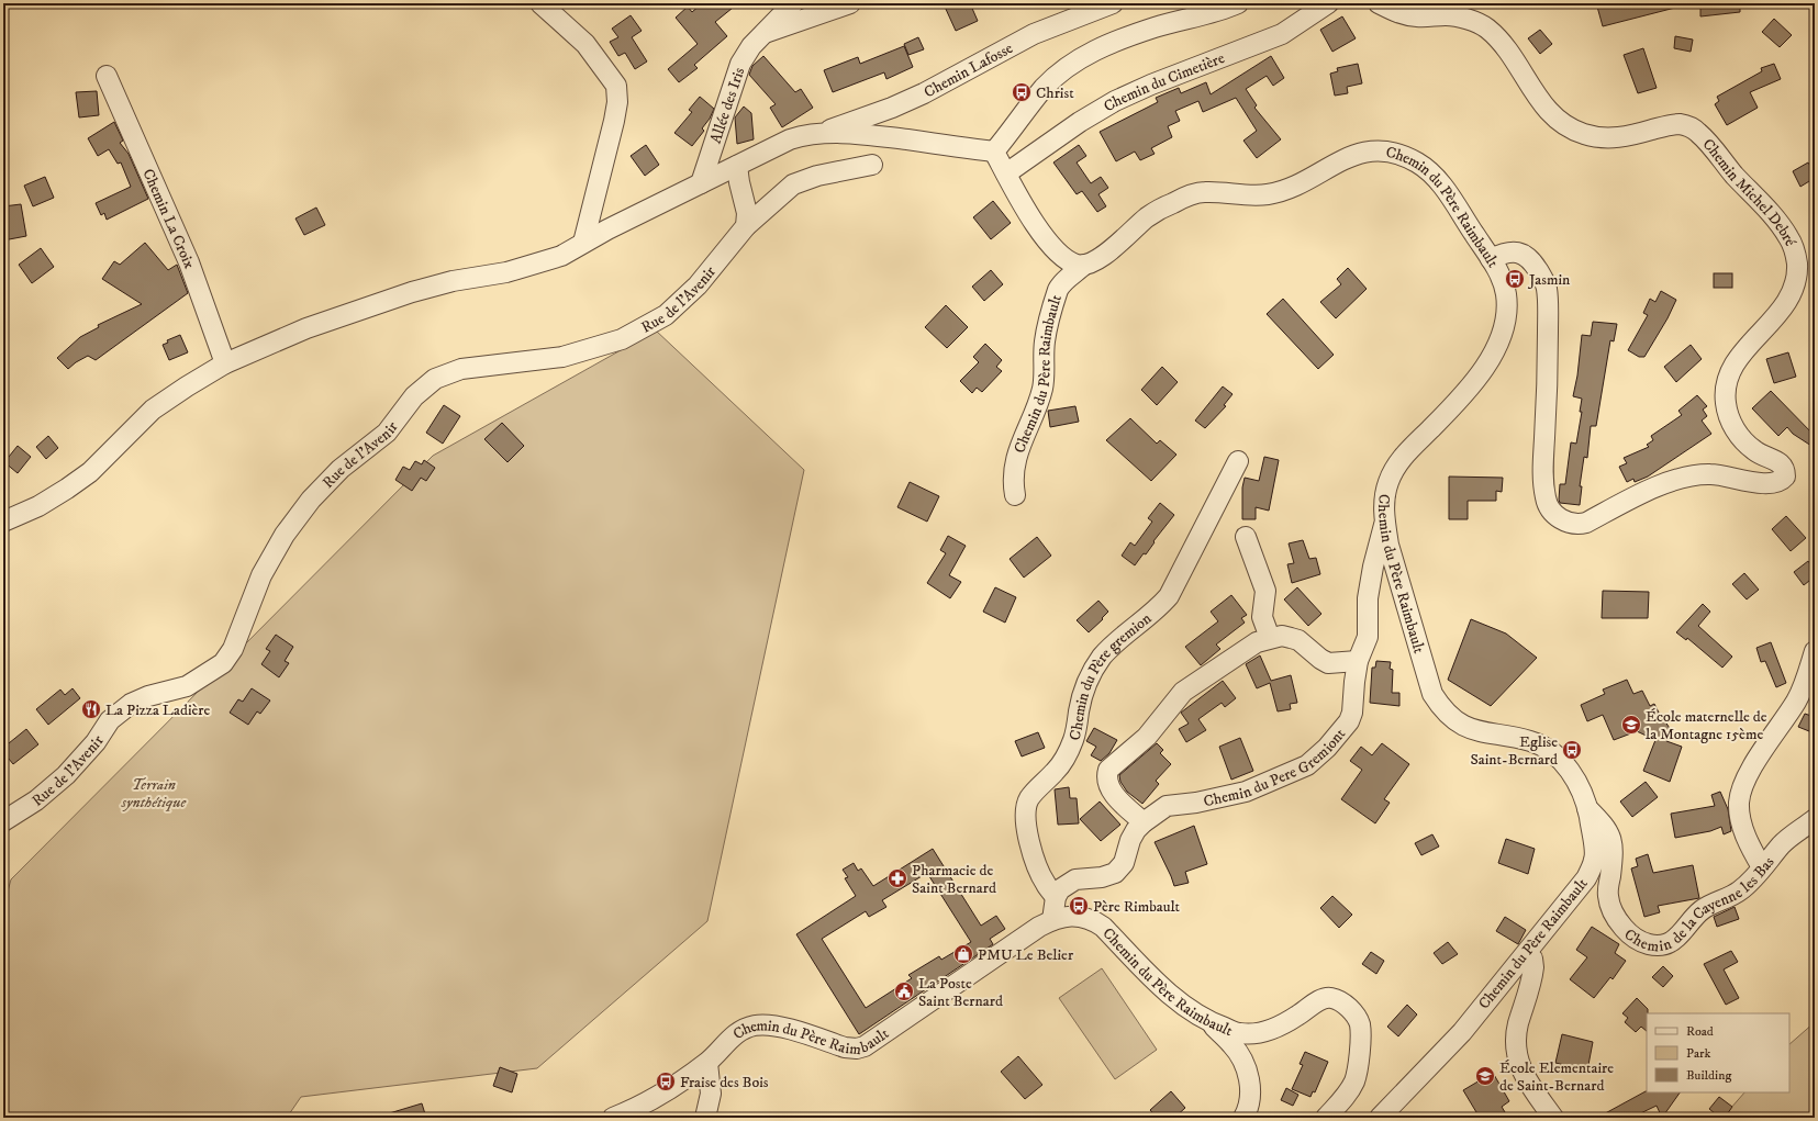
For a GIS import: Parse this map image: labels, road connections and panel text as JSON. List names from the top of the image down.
{
  "streets": {
    "street": [
      "Chemin Lafosse",
      "Chemin du Cimetière",
      "Allée des Iris",
      "Chemin Michel Debré",
      "Chemin du Père Raimbault",
      "Chemin La Croix",
      "Rue de l'Avenir",
      "Chemin du Père gremion",
      "Chemin du Pere Gremiont",
      "Chemin de la Cayenne les Bas"
    ]
  },
  "crossings": [
    ["Chemin Michel Debré", "Chemin du Père Raimbault"],
    ["Chemin du Père Raimbault", "Chemin du Pere Gremiont"],
    ["Chemin du Père Raimbault", "Chemin de la Cayenne les Bas"],
    ["Chemin du Père gremion", "Chemin du Pere Gremiont"]
  ],
  "parks": ["Terrain synthétique"],
  "places": {
    "bus stop": [
      "Christ",
      "Jasmin",
      "Eglise Saint-Bernard",
      "Père Rimbault",
      "Fraise des Bois"
    ],
    "restaurant": ["La Pizza Ladière"],
    "school or university": ["École maternelle de la Montagne 15ème", "École Elementaire de Saint-Bernard"],
    "pharmacy": ["Pharmacie de Saint Bernard"],
    "shop": ["PMU Le Belier"],
    "public building": ["La Poste Saint Bernard"]
  },
  "legend": ["Road", "Park", "Building"]
}
